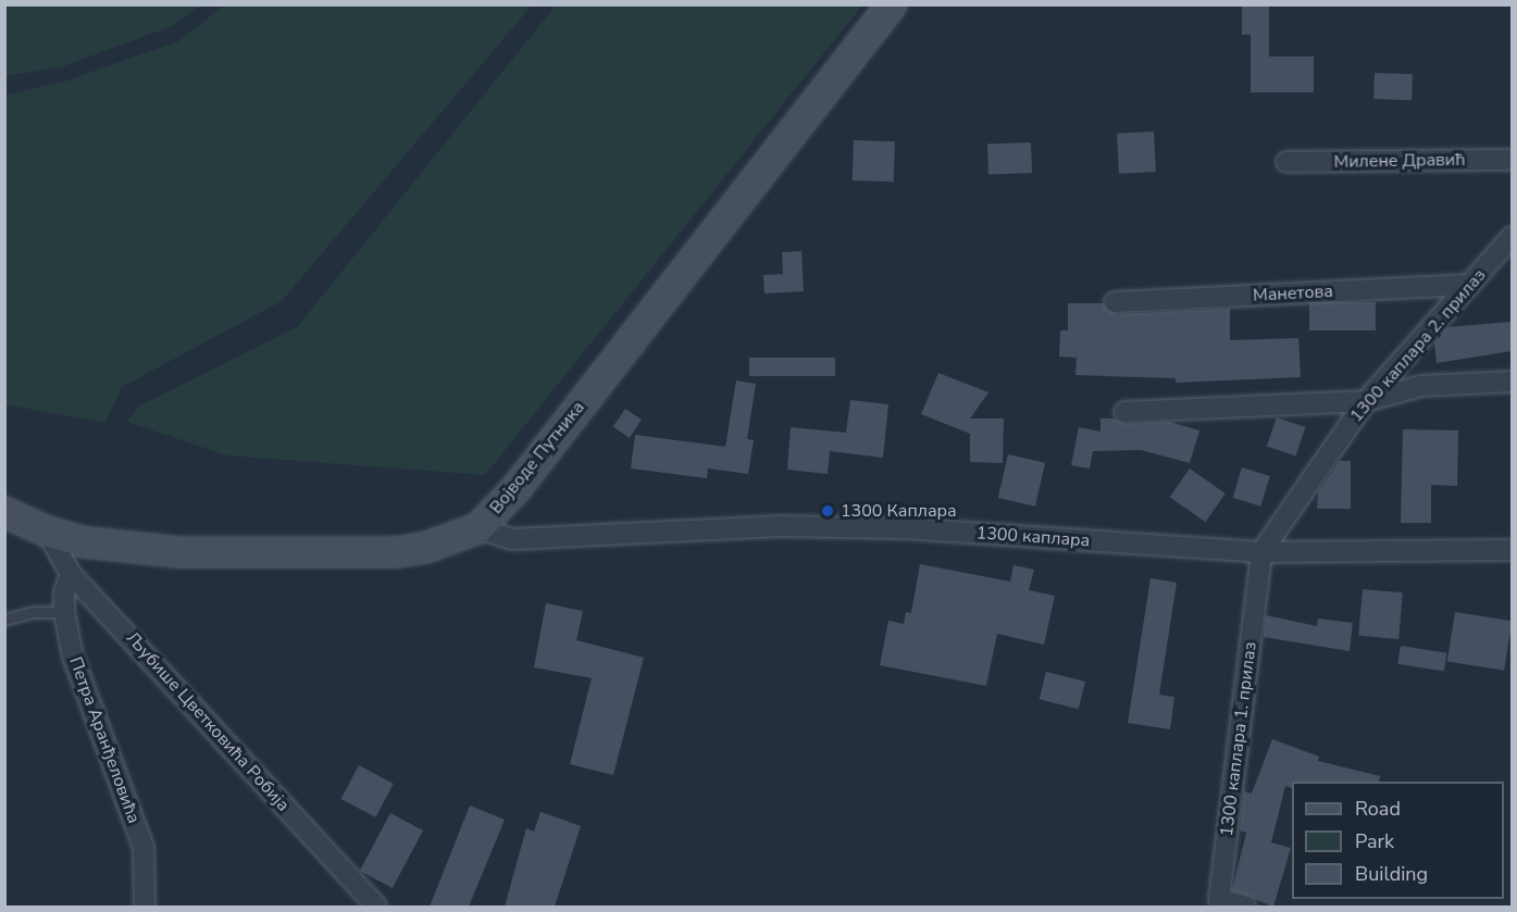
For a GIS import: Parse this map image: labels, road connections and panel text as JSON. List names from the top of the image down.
{
  "streets": {
    "street": [
      "Милене Дравић",
      "Манетова",
      "1300 каплара 2. прилаз",
      "Војводе Путника",
      "1300 каплара",
      "Љубише Цветковића Робија",
      "1300 каплара 1. прилаз",
      "Петра Аранђеловића"
    ]
  },
  "crossings": [
    ["Манетова", "1300 каплара 2. прилаз"],
    ["1300 каплара 2. прилаз", "1300 каплара"],
    ["1300 каплара 2. прилаз", "1300 каплара 1. прилаз"],
    ["Војводе Путника", "1300 каплара"],
    ["Војводе Путника", "Љубише Цветковића Робија"],
    ["1300 каплара", "1300 каплара 1. прилаз"],
    ["Љубише Цветковића Робија", "Петра Аранђеловића"]
  ],
  "places": ["1300 Каплара"],
  "legend": ["Road", "Park", "Building"]
}
